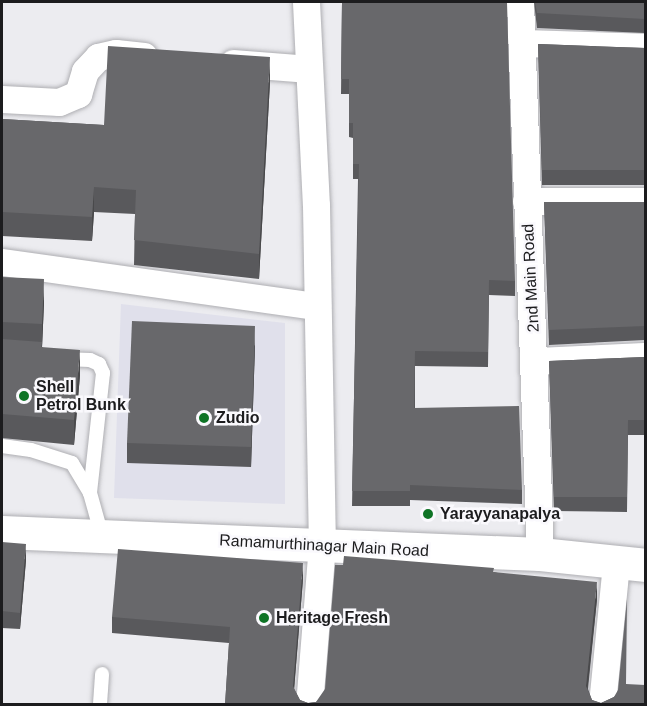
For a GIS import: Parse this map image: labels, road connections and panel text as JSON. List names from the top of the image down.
{
  "streets": {
    "main road": ["Ramamurthinagar Main Road"],
    "street": ["2nd Main Road"]
  },
  "crossings": [
    ["2nd Main Road", "Ramamurthinagar Main Road"]
  ],
  "places": [
    "Shell Petrol Bunk",
    "Zudio",
    "Yarayyanapalya",
    "Heritage Fresh"
  ]
}
